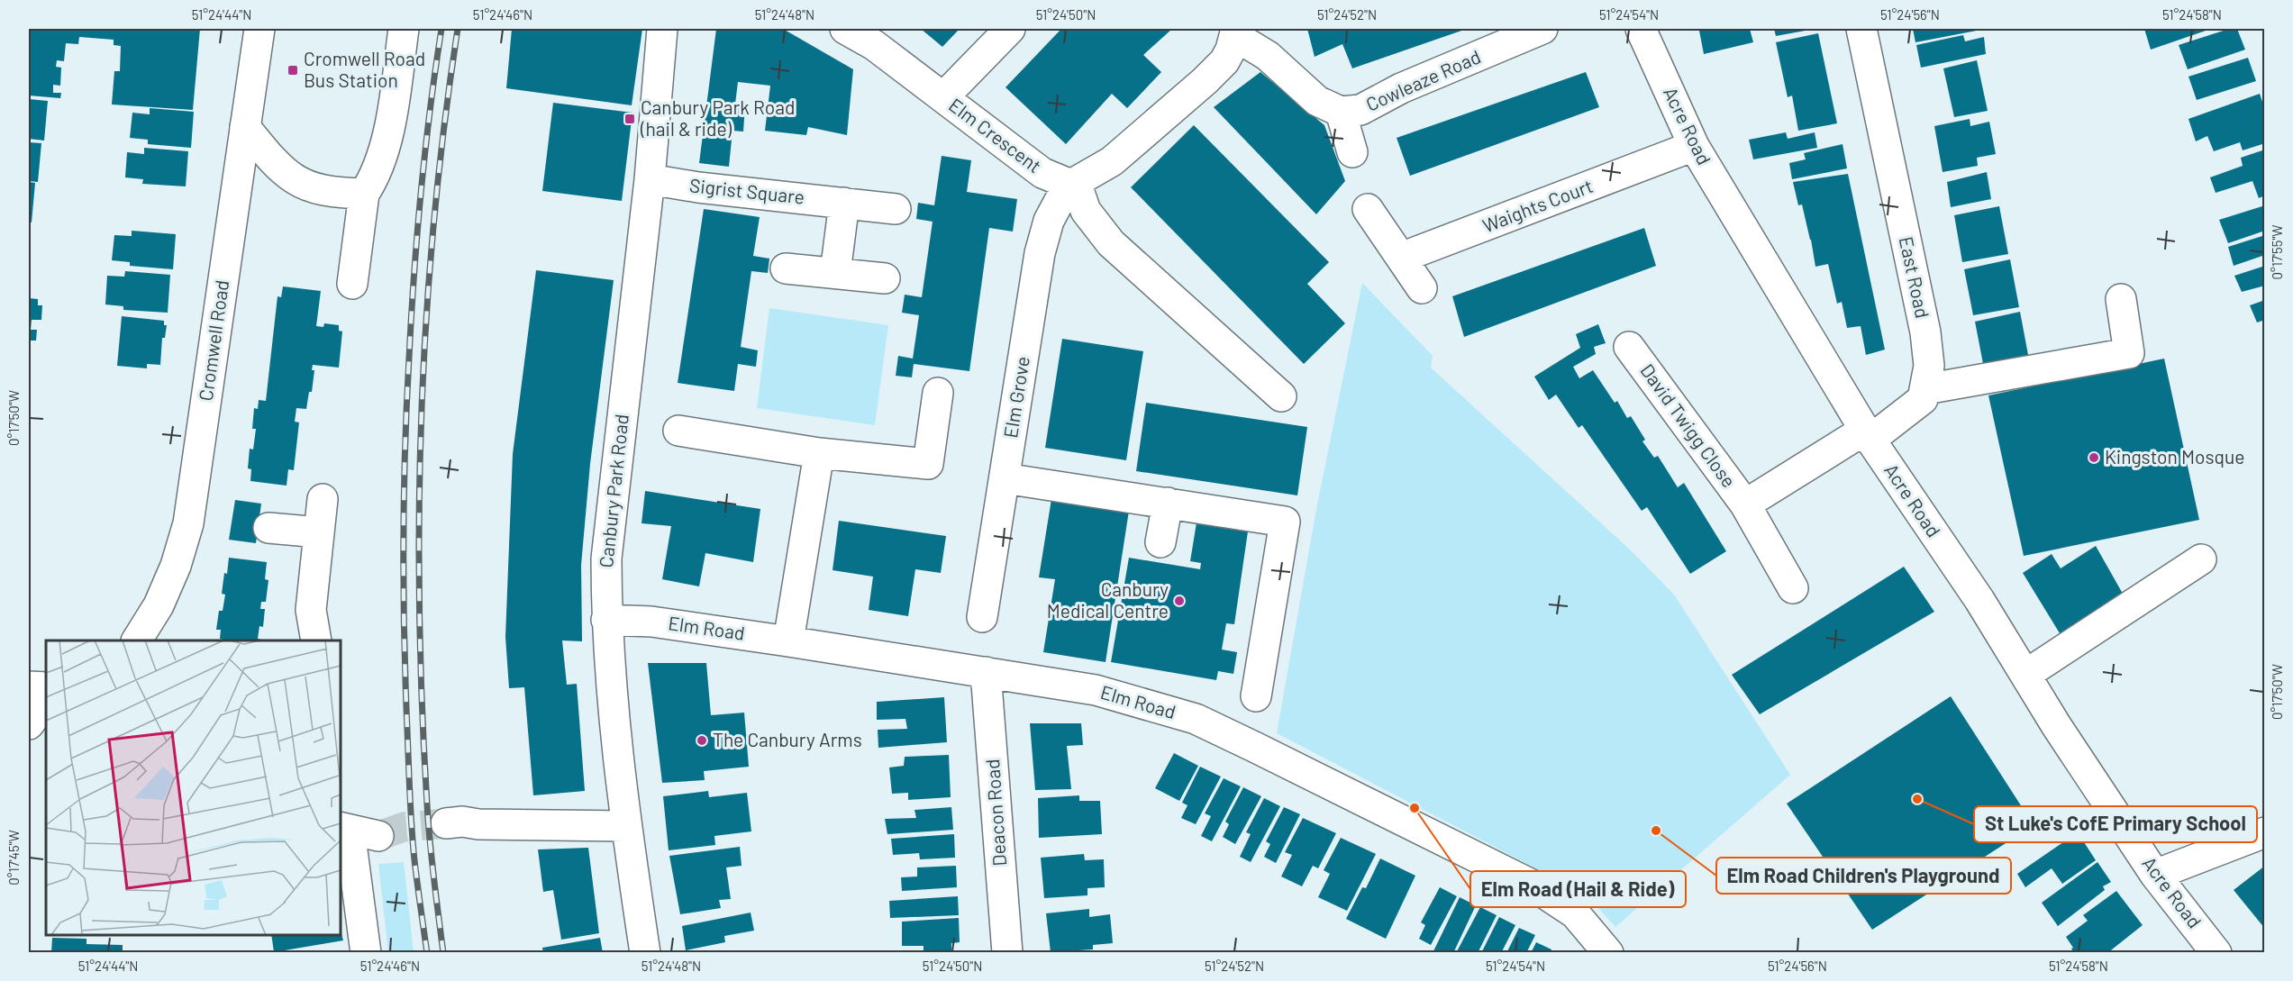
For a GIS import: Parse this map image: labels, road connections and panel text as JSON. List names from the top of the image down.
{
  "streets": {
    "street": [
      "Cowleaze Road",
      "Acre Road",
      "Elm Crescent",
      "Sigrist Square",
      "Waights Court",
      "East Road",
      "Cromwell Road",
      "Elm Grove",
      "David Twigg Close",
      "Canbury Park Road",
      "Elm Road",
      "Deacon Road"
    ]
  },
  "crossings": [
    ["Acre Road", "Waights Court"],
    ["Acre Road", "David Twigg Close"],
    ["Elm Crescent", "Elm Grove"],
    ["Sigrist Square", "Canbury Park Road"],
    ["Canbury Park Road", "Elm Road"],
    ["Elm Road", "Deacon Road"]
  ],
  "places": {
    "transit": ["Cromwell Road Bus Station", "Canbury Park Road (hail & ride)"],
    "other": [
      "Kingston Mosque",
      "Canbury Medical Centre",
      "The Canbury Arms",
      "St Luke's CofE Primary School",
      "Elm Road (Hail & Ride)",
      "Elm Road Children's Playground"
    ]
  },
  "coordinates": [
    "51°24'44\"N",
    "51°24'46\"N",
    "51°24'48\"N",
    "51°24'50\"N",
    "51°24'52\"N",
    "51°24'54\"N",
    "51°24'56\"N",
    "51°24'58\"N",
    "0°17'55\"W",
    "0°17'50\"W",
    "0°17'45\"W"
  ]
}
